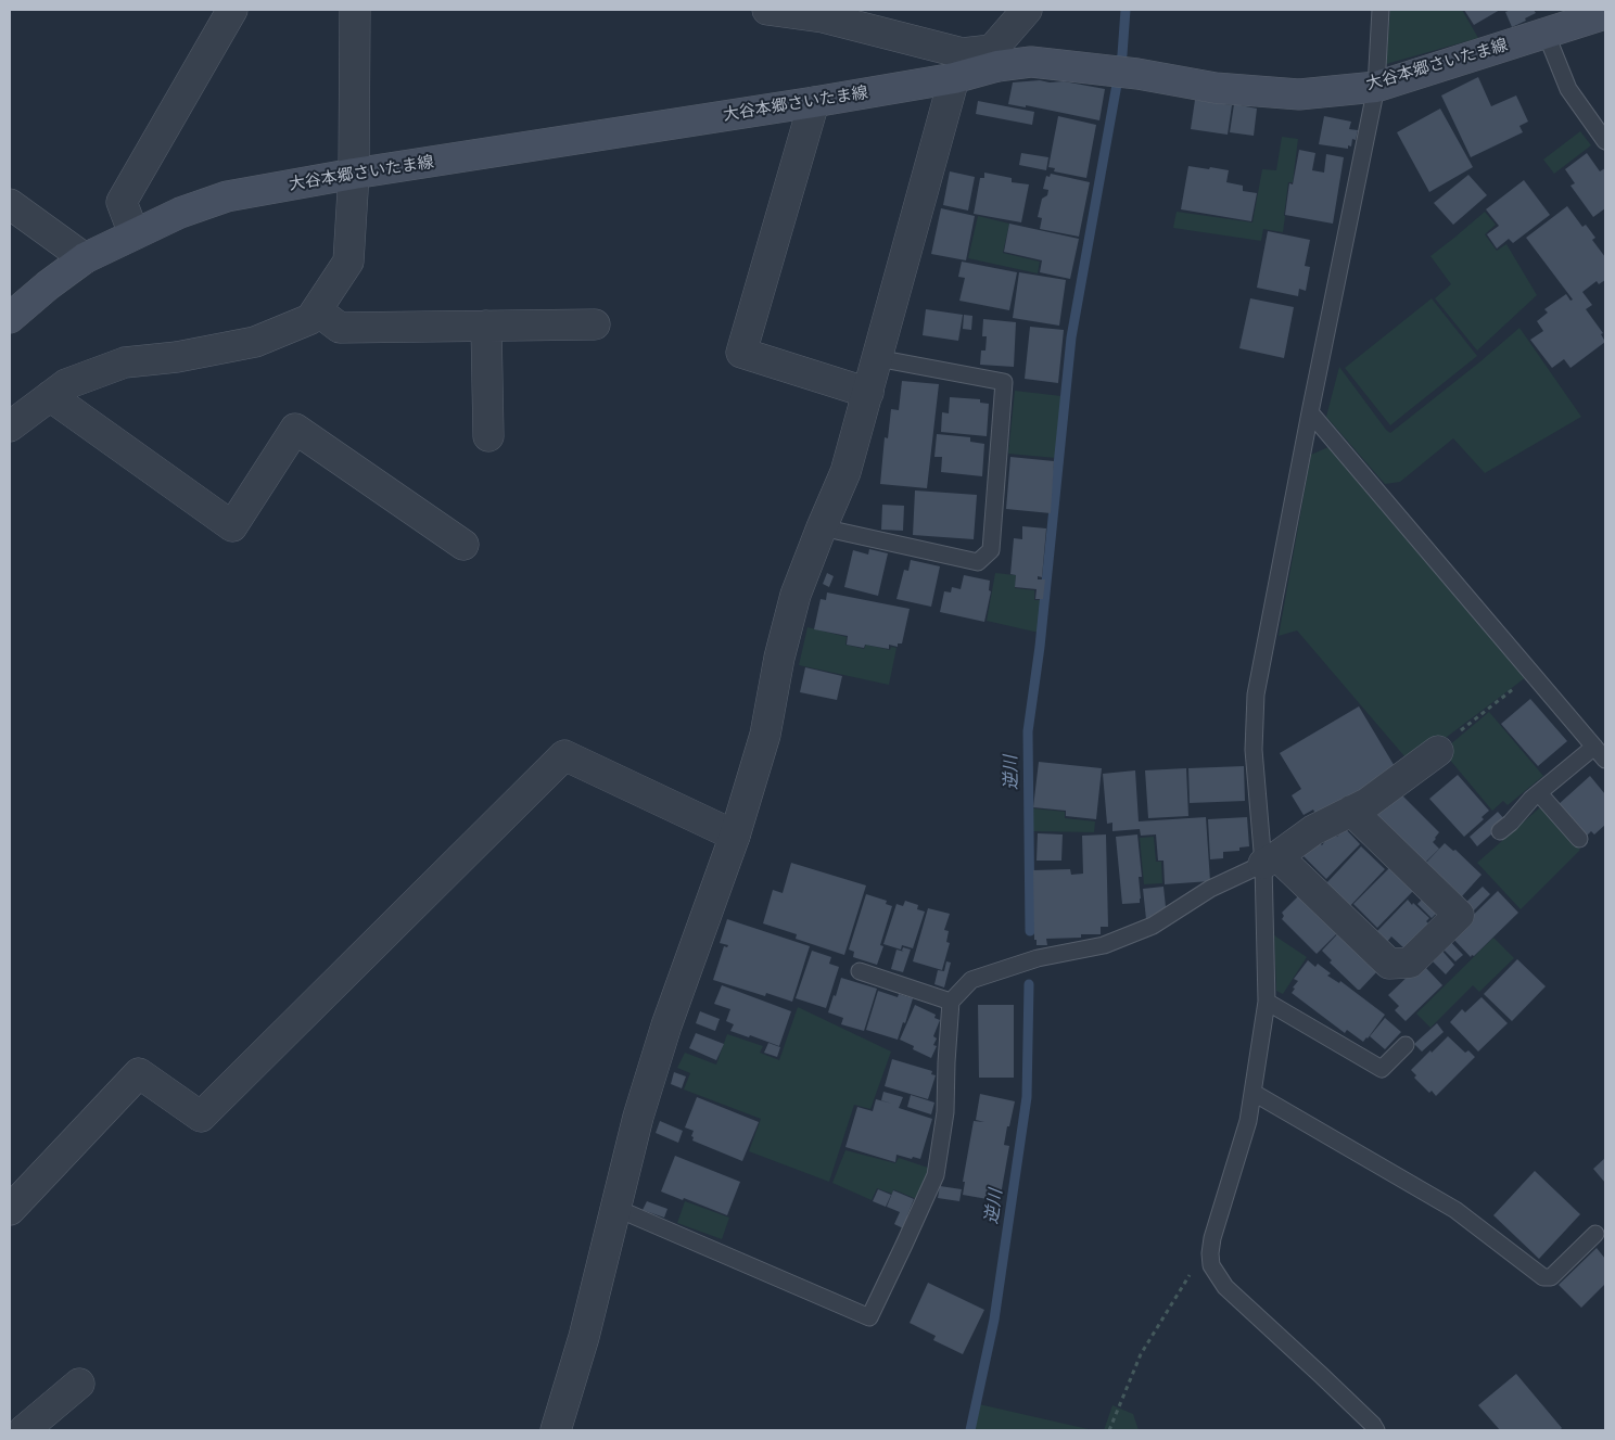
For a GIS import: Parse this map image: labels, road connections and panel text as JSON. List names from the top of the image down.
{
  "streets": {
    "main road": ["大谷本郷さいたま線"]
  },
  "water": ["逆川"]
}
